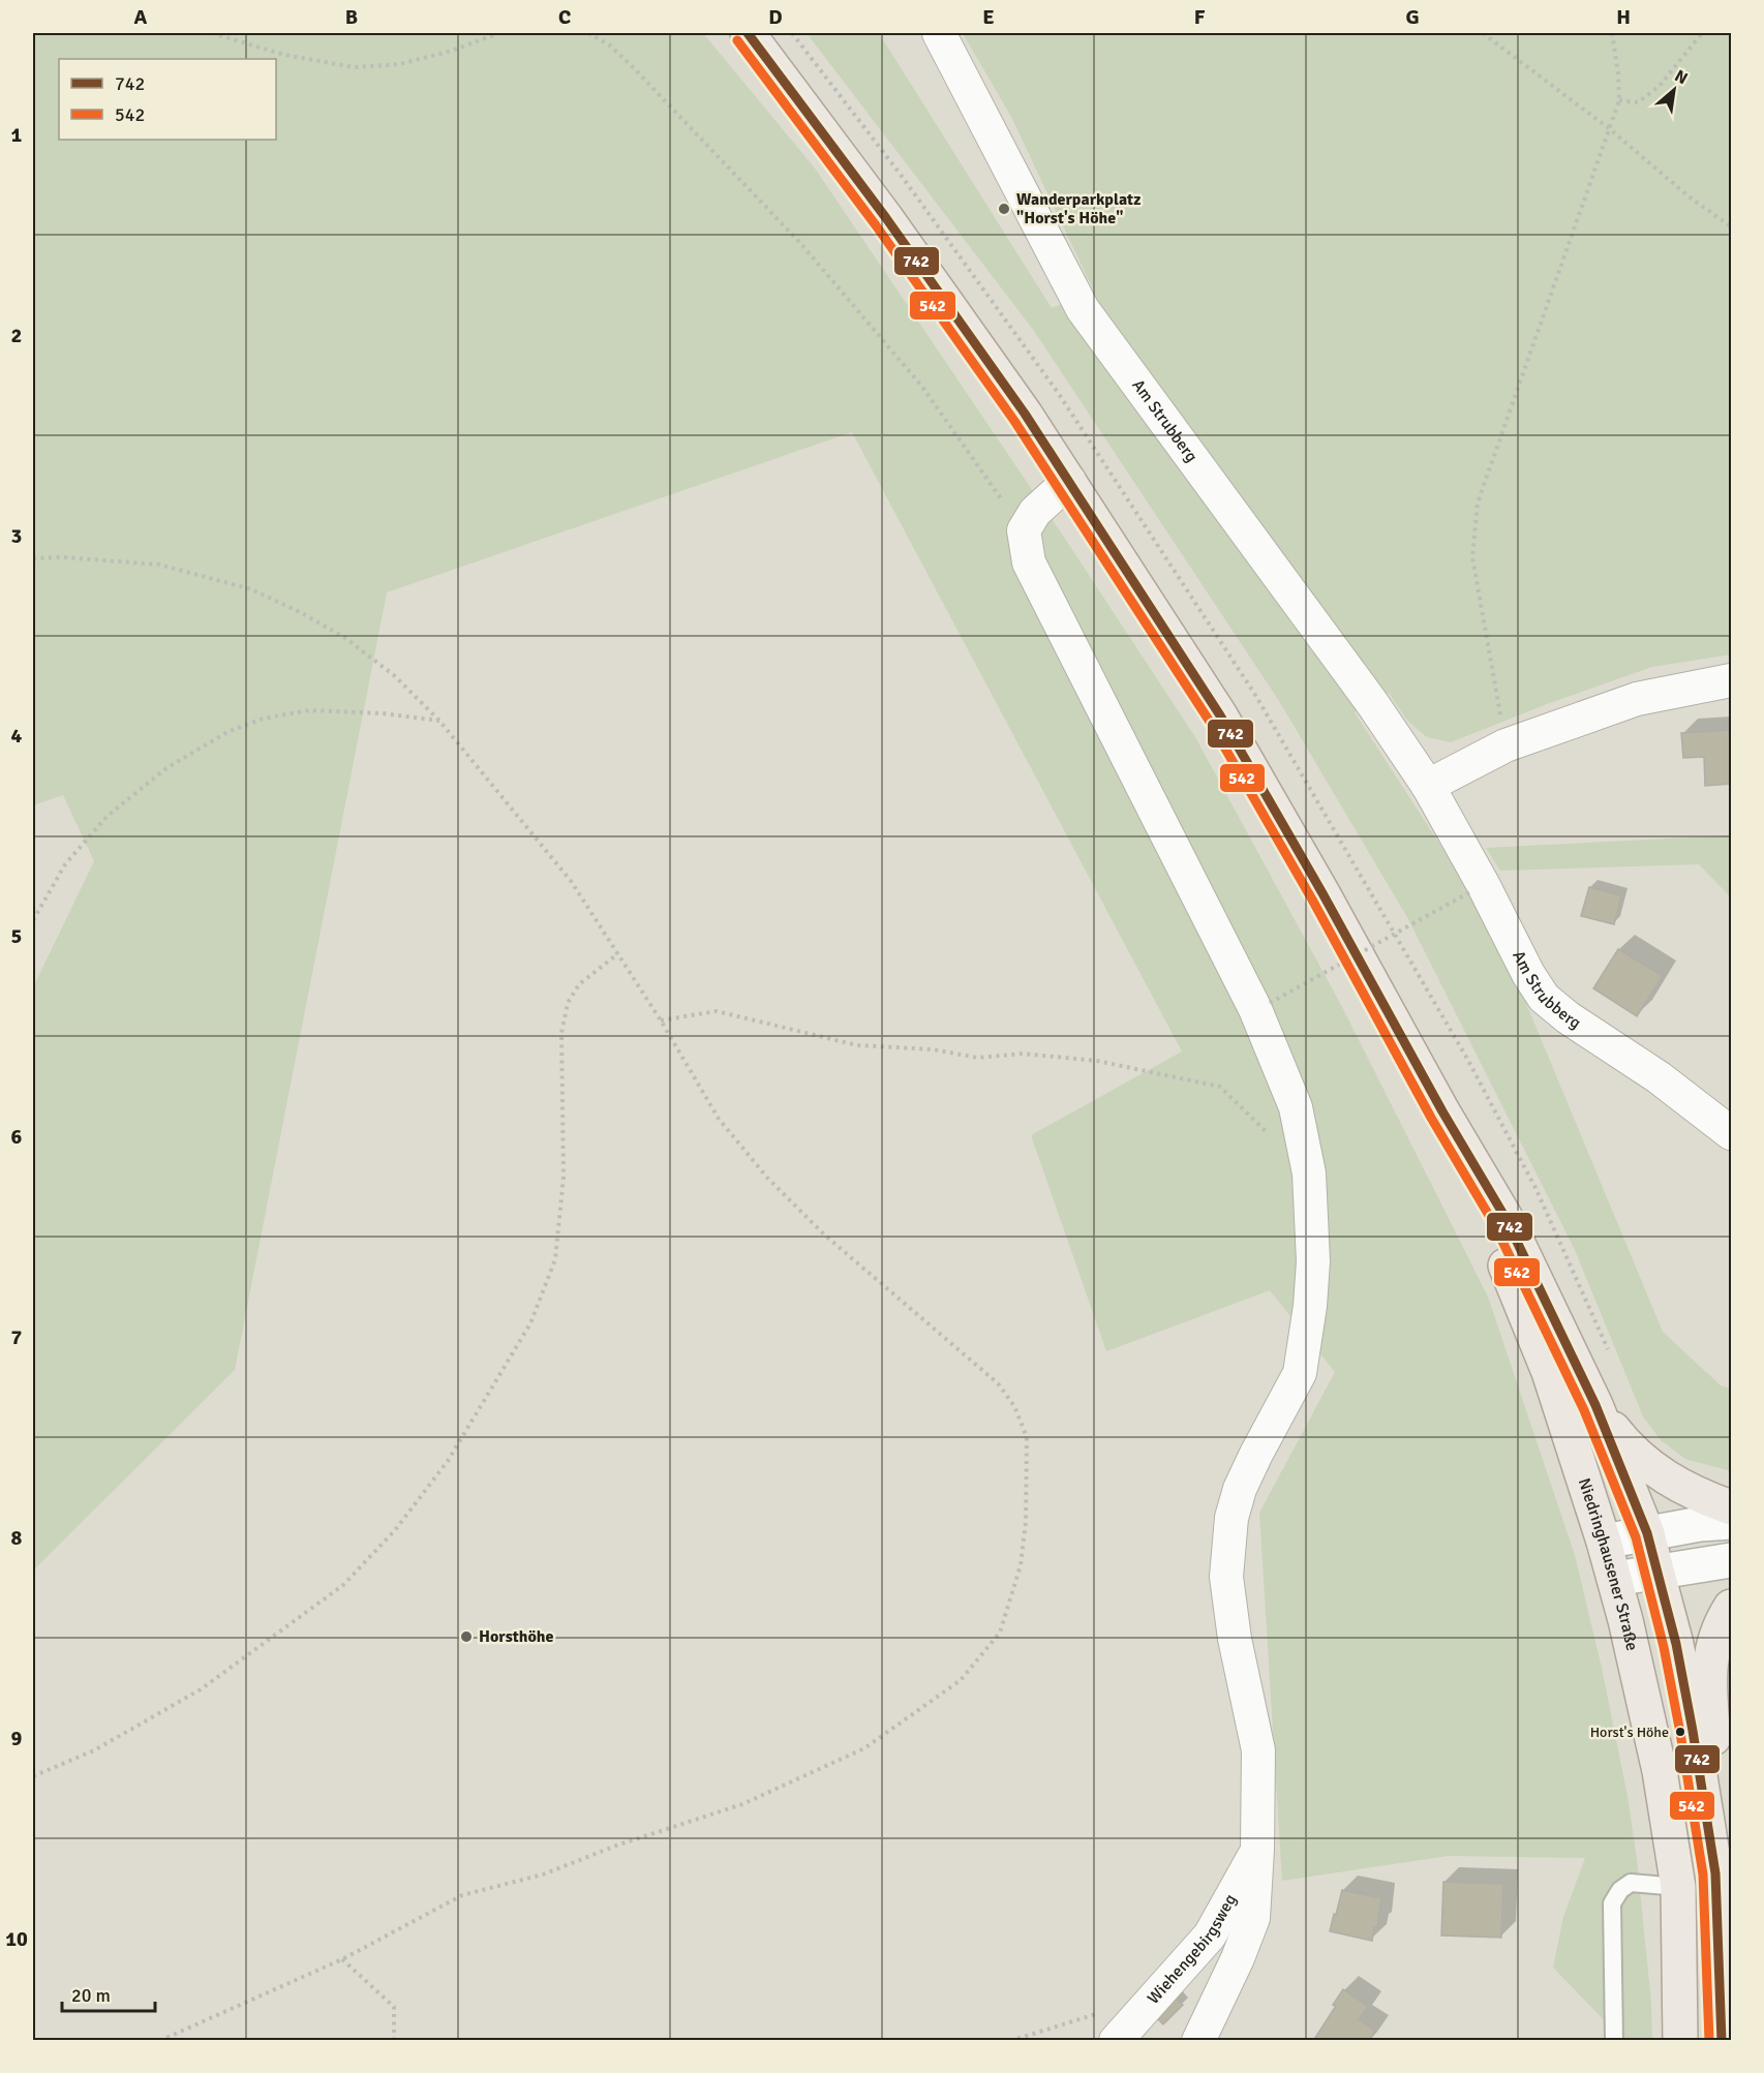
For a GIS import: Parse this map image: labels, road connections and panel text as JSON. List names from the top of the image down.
{
  "streets": {
    "main road": ["Niedringhausener Straße"],
    "street": ["Am Strubberg", "Wiehengebirgsweg"]
  },
  "places": ["Wanderparkplatz \"Horst's Höhe\"", "Horsthöhe", "Horst's Höhe"],
  "lines": ["transit line 742", "transit line 542"],
  "legend": ["742", "542"],
  "scale_bar": "20 m",
  "north": "top right",
  "grid": {
    "columns": [
      "A",
      "B",
      "C",
      "D",
      "E",
      "F",
      "G",
      "H"
    ],
    "rows": [
      "1",
      "2",
      "3",
      "4",
      "5",
      "6",
      "7",
      "8",
      "9",
      "10"
    ]
  }
}
